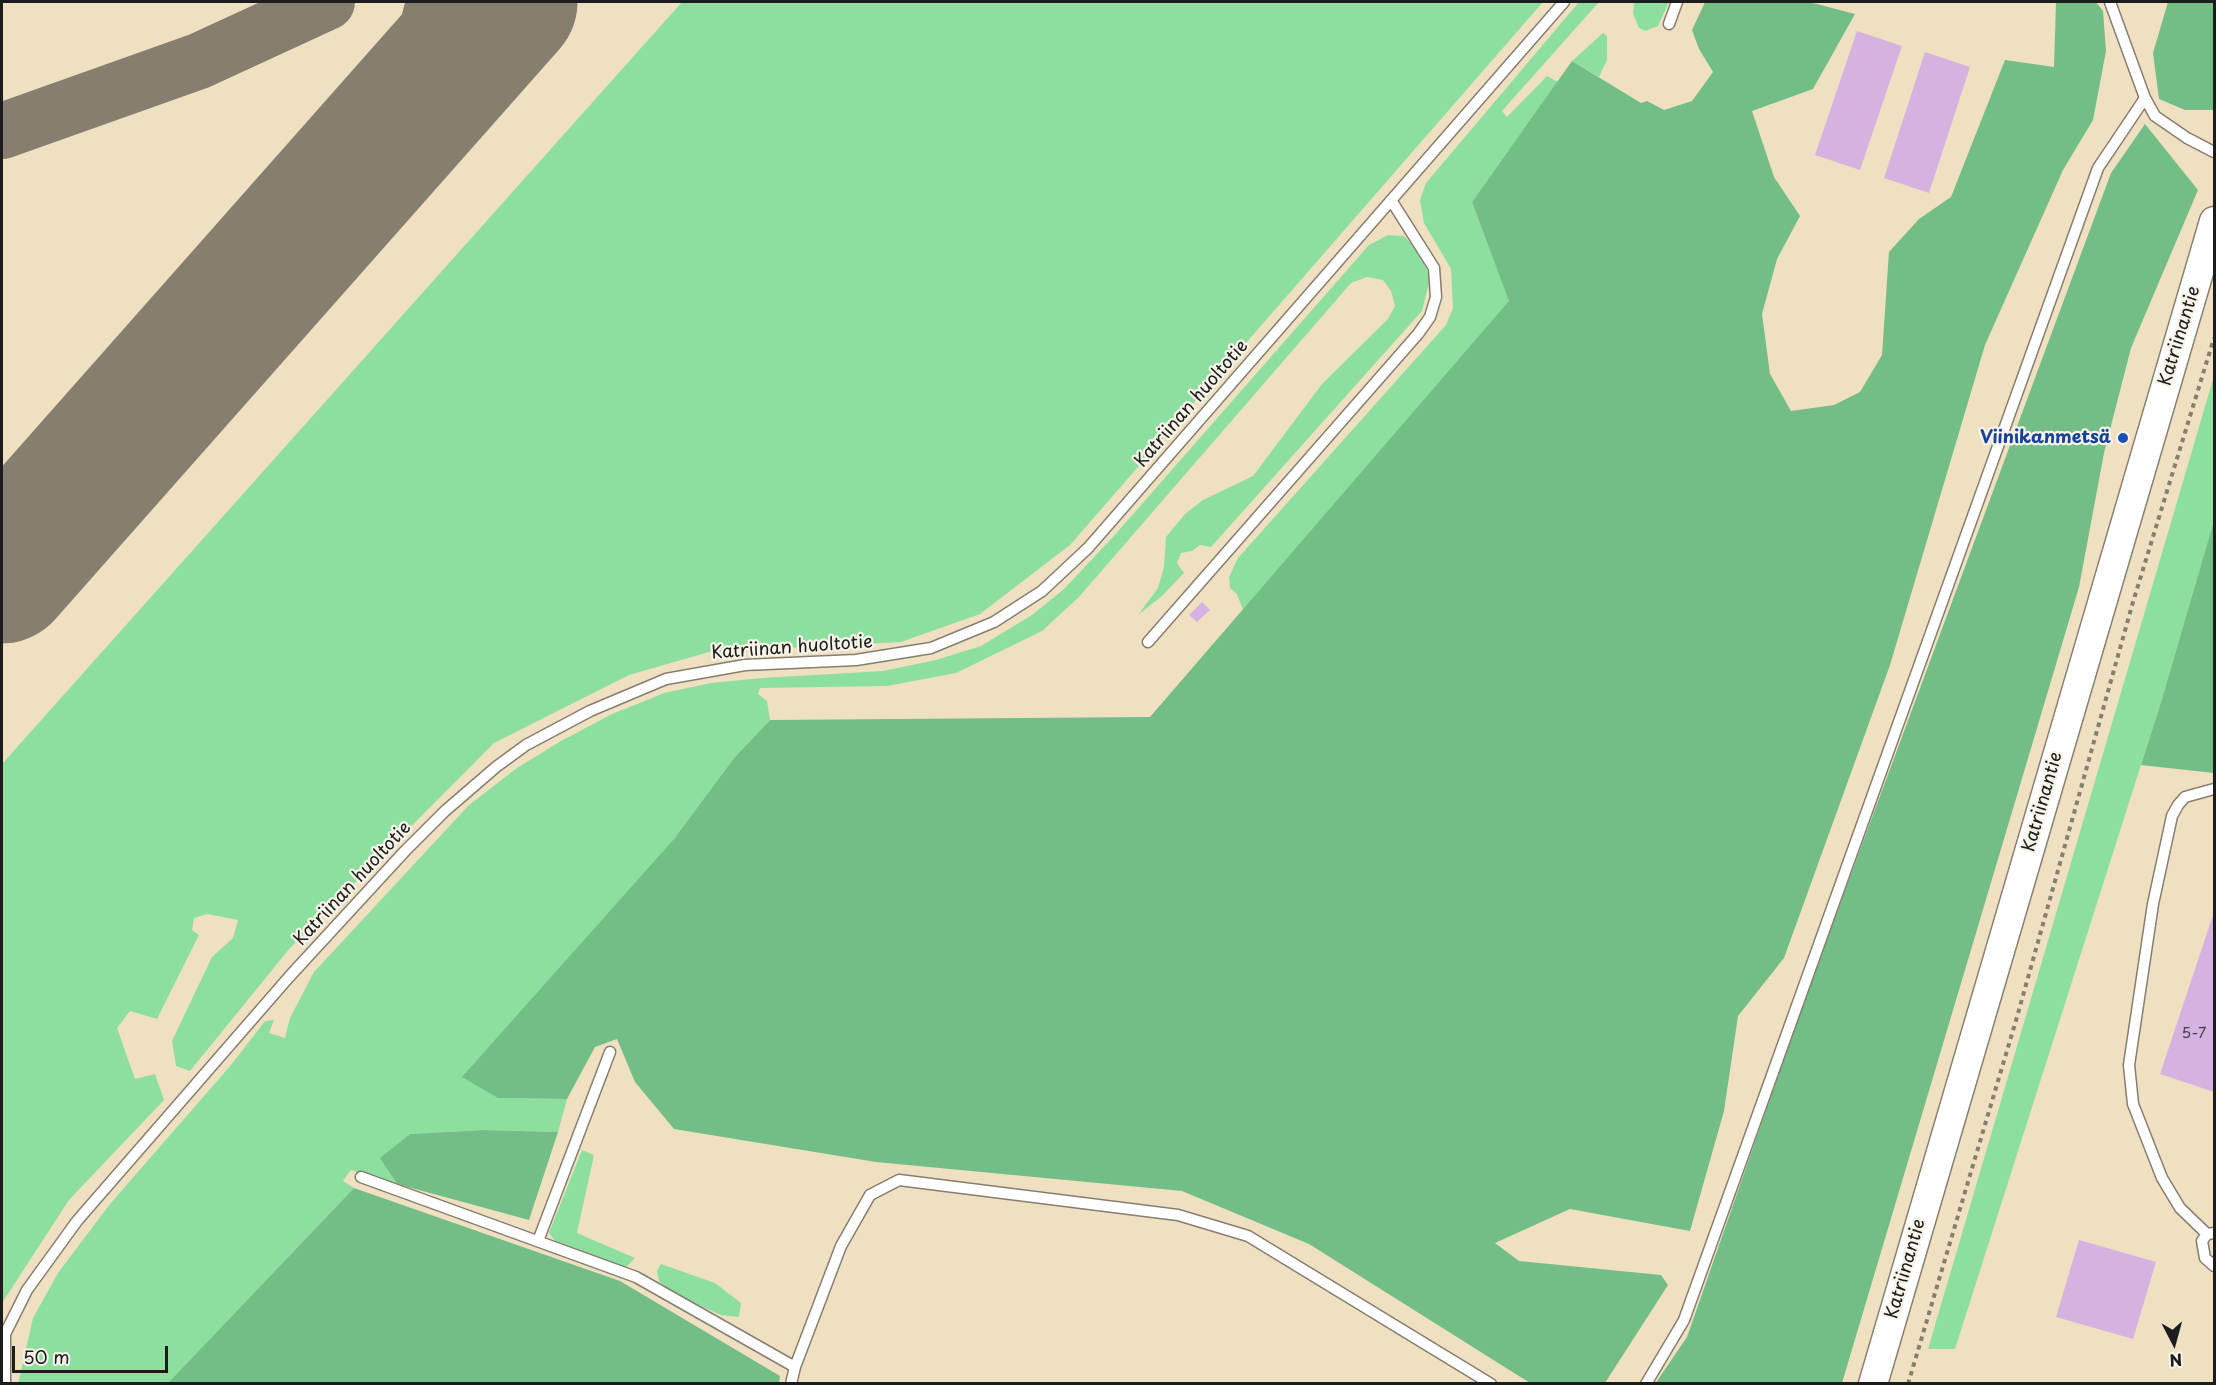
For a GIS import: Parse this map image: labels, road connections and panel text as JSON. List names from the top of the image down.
{
  "streets": {
    "main road": ["Katriinantie"],
    "lane": ["Katriinan huoltotie"]
  },
  "places": ["Viinikanmetsä"],
  "house_numbers": ["5-7"],
  "scale_bar": "50 m",
  "north": "bottom"
}
